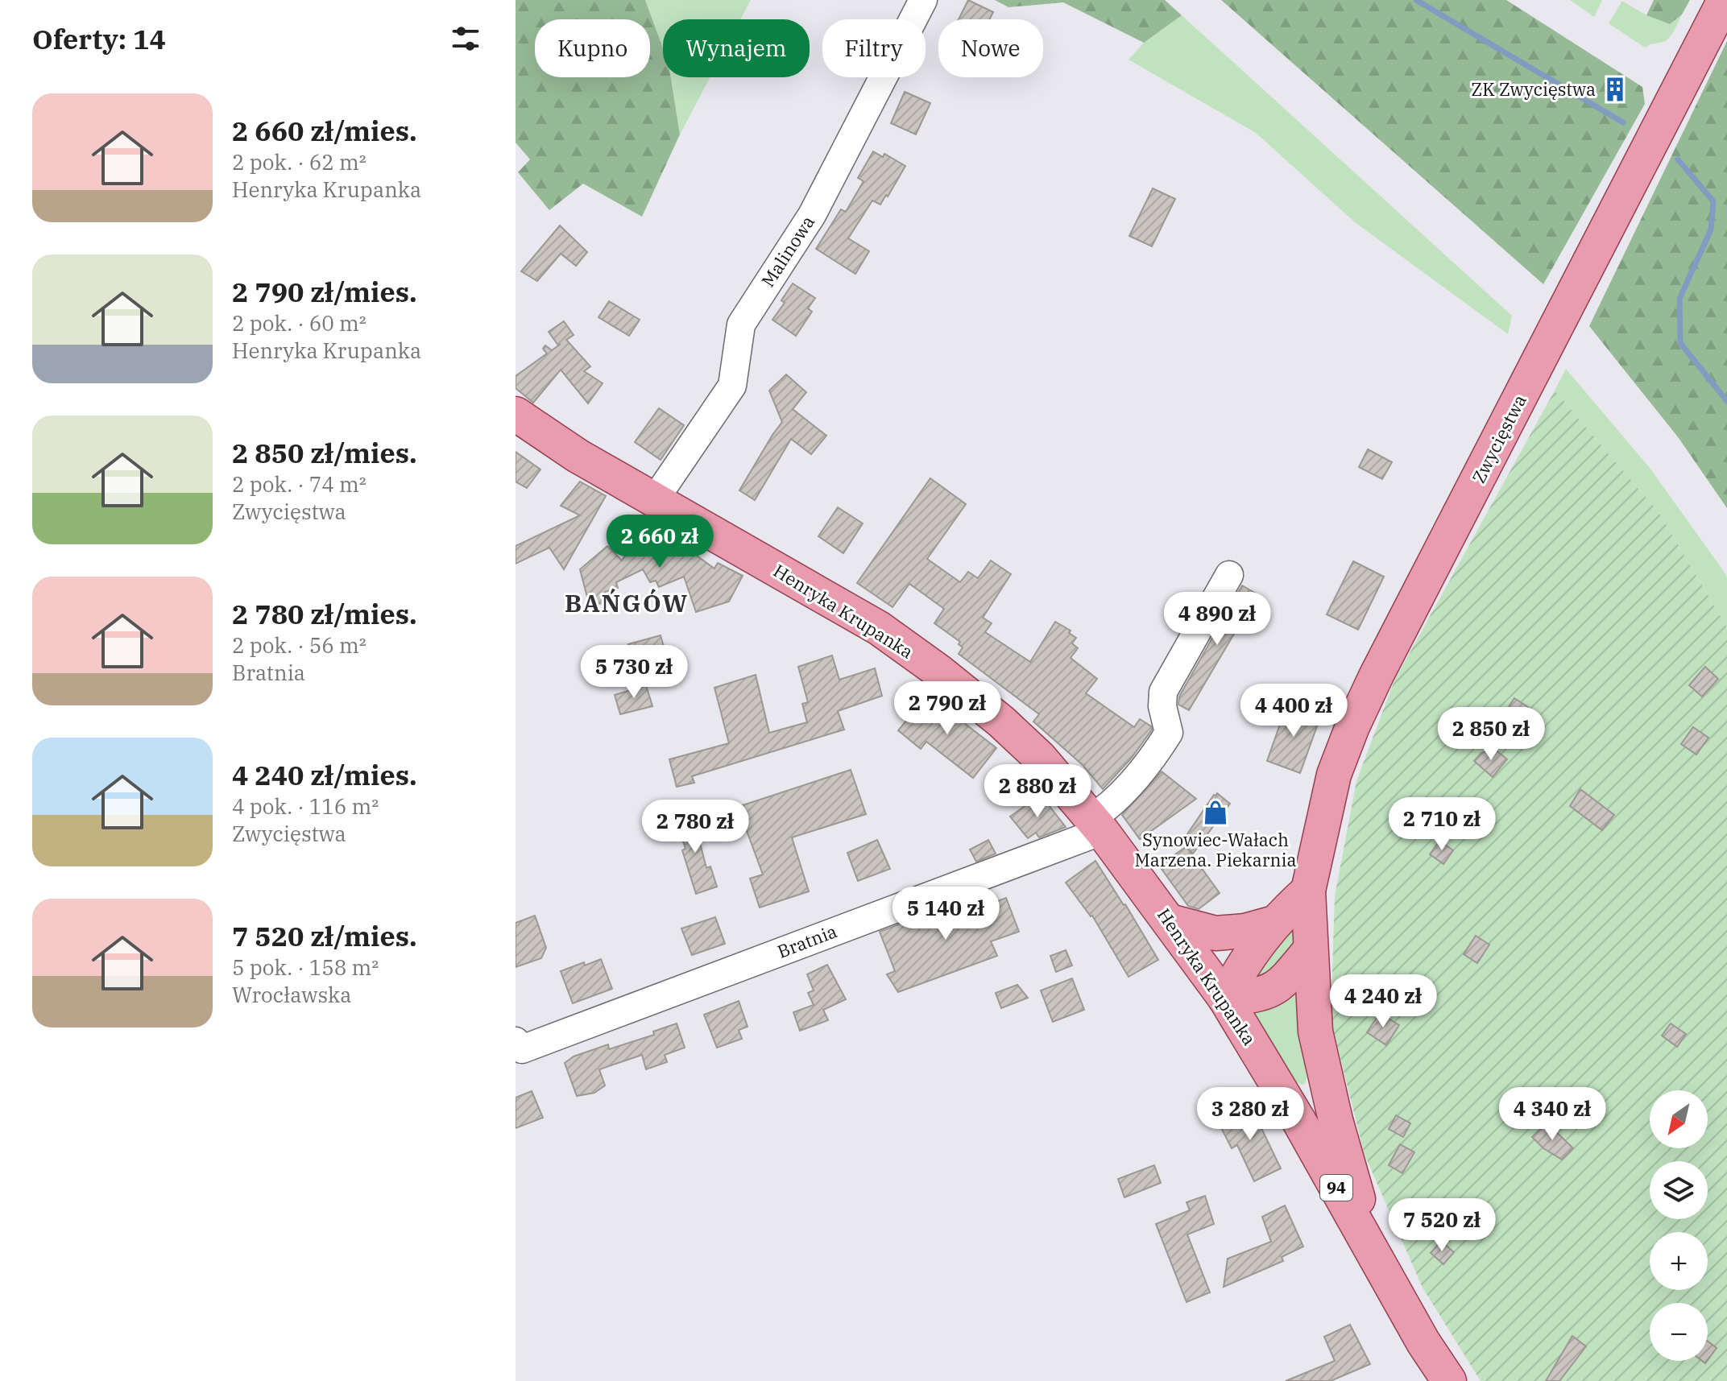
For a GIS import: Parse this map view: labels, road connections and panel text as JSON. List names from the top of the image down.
{
  "streets": {
    "main road": ["Zwycięstwa", "Henryka Krupanka", "94"],
    "street": ["Malinowa", "Bratnia"]
  },
  "crossings": [
    ["Malinowa", "Henryka Krupanka"],
    ["Zwycięstwa", "Henryka Krupanka"],
    ["Zwycięstwa", "94"],
    ["Henryka Krupanka", "Bratnia"],
    ["Henryka Krupanka", "94"]
  ],
  "districts": ["BAŃGÓW"],
  "places": {
    "building": ["ZK Zwycięstwa"],
    "shop": ["Synowiec-Wałach Marzena. Piekarnia"]
  },
  "north": "bottom left",
  "page": {
    "heading": "Oferty: 14",
    "chip": [
      "Kupno",
      "Wynajem",
      "Filtry",
      "Nowe"
    ],
    "list": [
      {
        "name": "2 660 zł/mies.",
        "note": "2 pok. · 62 m² · Henryka Krupanka"
      },
      {
        "name": "2 790 zł/mies.",
        "note": "2 pok. · 60 m² · Henryka Krupanka"
      },
      {
        "name": "2 850 zł/mies.",
        "note": "2 pok. · 74 m² · Zwycięstwa"
      },
      {
        "name": "2 780 zł/mies.",
        "note": "2 pok. · 56 m² · Bratnia"
      },
      {
        "name": "4 240 zł/mies.",
        "note": "4 pok. · 116 m² · Zwycięstwa"
      },
      {
        "name": "7 520 zł/mies.",
        "note": "5 pok. · 158 m² · Wrocławska"
      }
    ],
    "price": [
      "2 660 zł",
      "4 890 zł",
      "5 730 zł",
      "2 790 zł",
      "4 400 zł",
      "2 850 zł",
      "2 880 zł",
      "2 710 zł",
      "2 780 zł",
      "5 140 zł",
      "4 240 zł",
      "3 280 zł",
      "4 340 zł",
      "7 520 zł"
    ],
    "map_buttons": ["+", "−"]
  }
}
